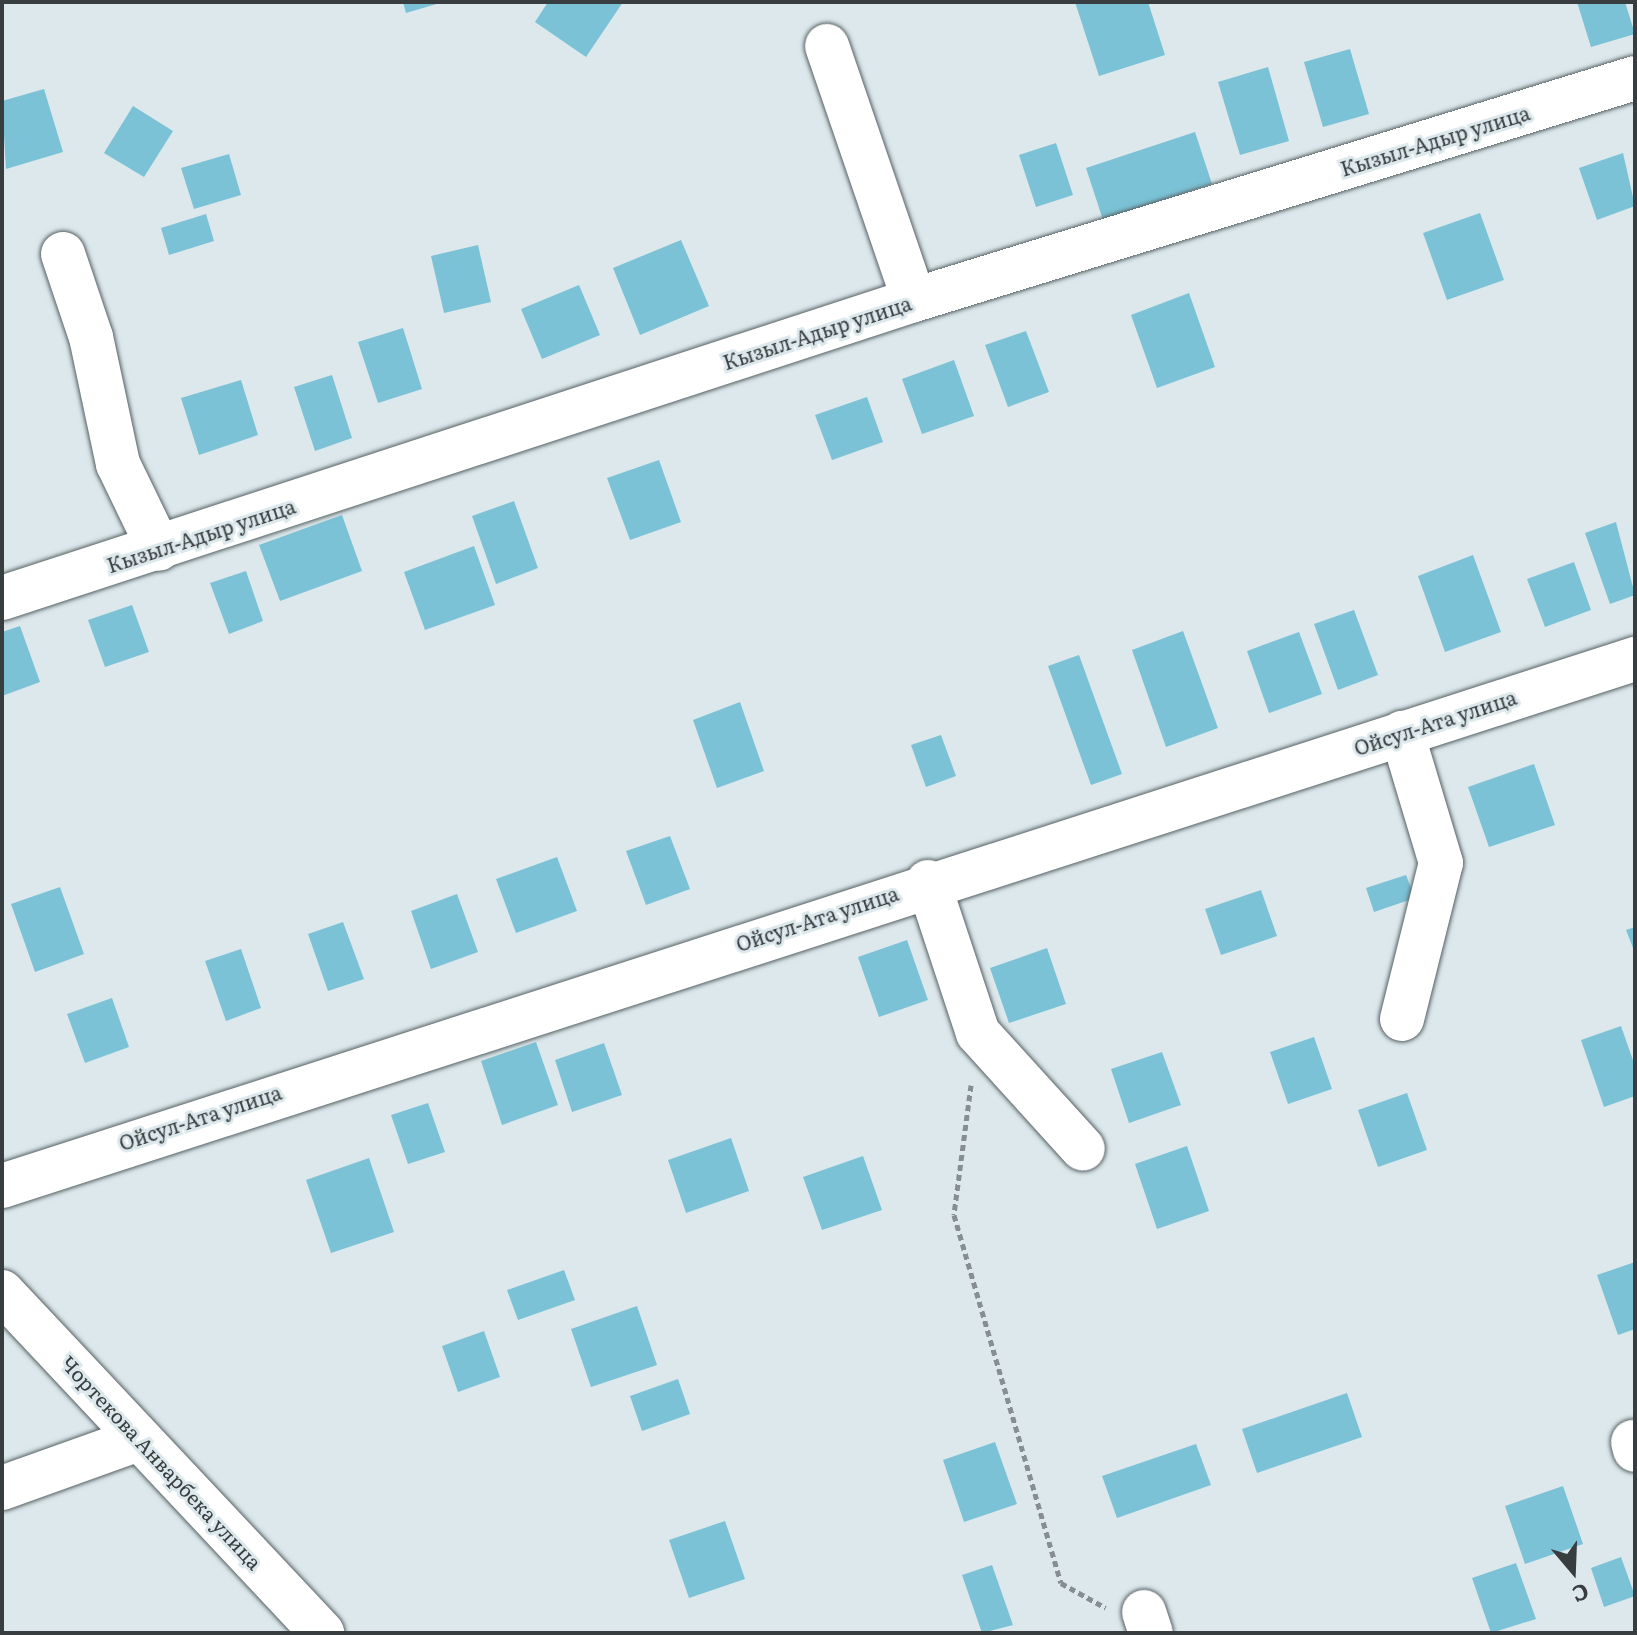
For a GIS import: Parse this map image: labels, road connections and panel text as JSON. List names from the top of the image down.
{
  "streets": {
    "street": ["Кызыл-Адыр улица", "Ойсул-Ата улица", "Чортекова Анварбека улица"]
  },
  "north": "bottom"
}
